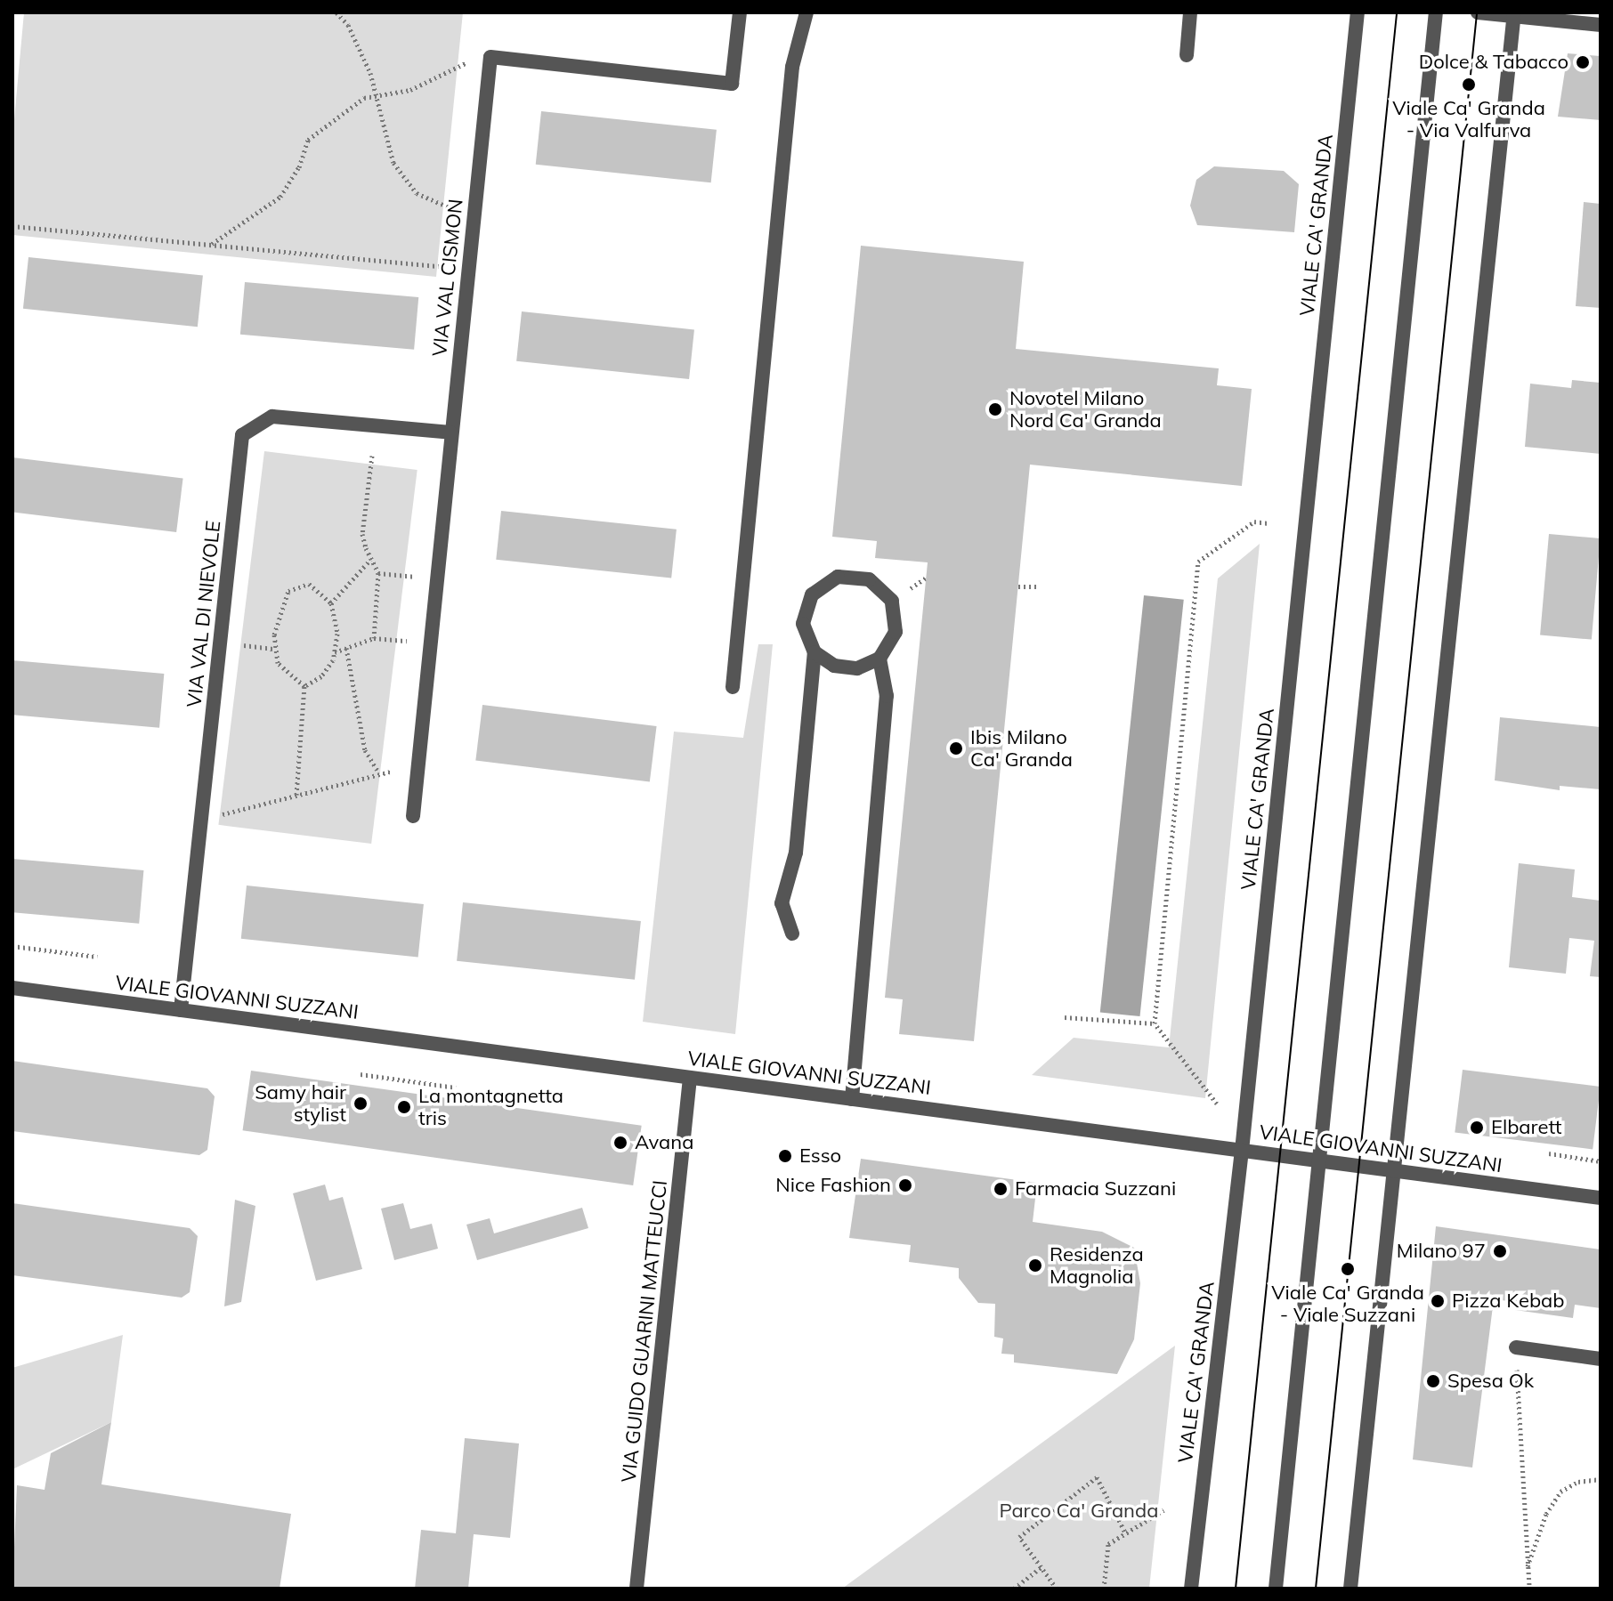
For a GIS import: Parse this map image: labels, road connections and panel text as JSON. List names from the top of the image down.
{
  "streets": {
    "street": [
      "VIALE CA' GRANDA",
      "VIA VAL CISMON",
      "VIA VAL DI NIEVOLE",
      "VIALE GIOVANNI SUZZANI",
      "VIA GUIDO GUARINI MATTEUCCI"
    ]
  },
  "crossings": [
    ["VIALE CA' GRANDA", "VIALE GIOVANNI SUZZANI"],
    ["VIA VAL CISMON", "VIA VAL DI NIEVOLE"],
    ["VIA VAL DI NIEVOLE", "VIALE GIOVANNI SUZZANI"],
    ["VIALE GIOVANNI SUZZANI", "VIA GUIDO GUARINI MATTEUCCI"]
  ],
  "parks": ["Parco Ca' Granda"],
  "places": [
    "Dolce & Tabacco",
    "Viale Ca' Granda - Via Valfurva",
    "Novotel Milano Nord Ca' Granda",
    "Ibis Milano Ca' Granda",
    "Samy hair stylist",
    "La montagnetta tris",
    "Elbarett",
    "Avana",
    "Esso",
    "Nice Fashion",
    "Farmacia Suzzani",
    "Milano 97",
    "Residenza Magnolia",
    "Viale Ca' Granda - Viale Suzzani",
    "Pizza Kebab",
    "Spesa Ok"
  ]
}
